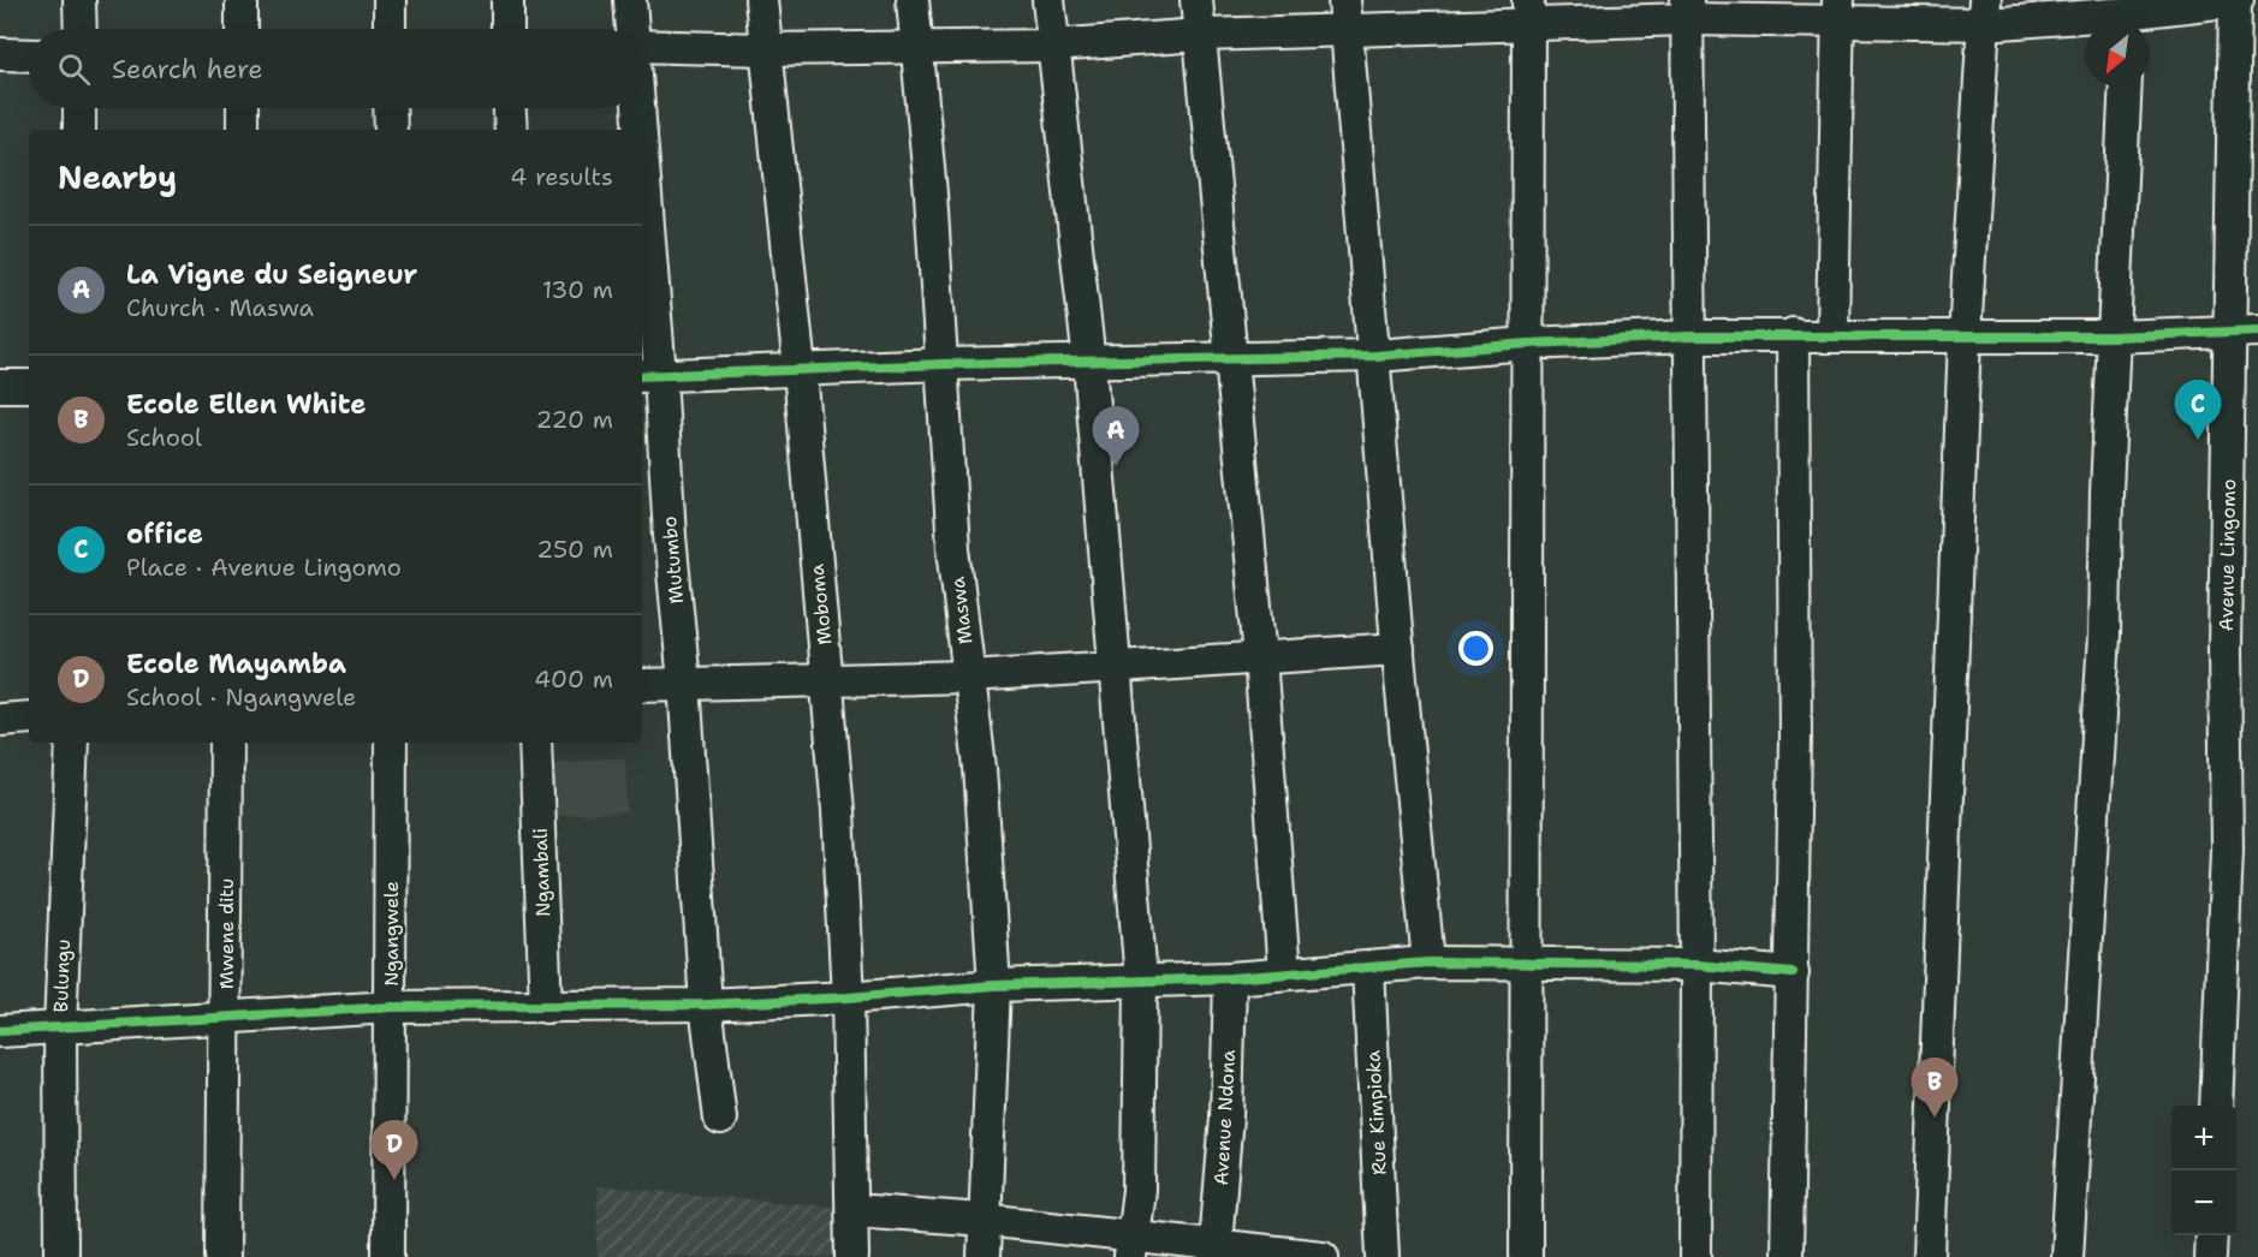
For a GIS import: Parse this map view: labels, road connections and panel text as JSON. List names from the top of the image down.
{
  "streets": {
    "street": [
      "Avenue Lingomo",
      "Mutumbo",
      "Moboma",
      "Maswa",
      "Ngambali",
      "Mwene ditu",
      "Ngangwele",
      "Bulungu",
      "Rue Kimpioka",
      "Avenue Ndona"
    ]
  },
  "north": "bottom left",
  "page": {
    "search": "Search here",
    "heading": ["Nearby", "4 results"],
    "list": [
      {
        "mark": "A",
        "name": "La Vigne du Seigneur",
        "note": "Church · Maswa",
        "value": "130 m"
      },
      {
        "mark": "B",
        "name": "Ecole Ellen White",
        "note": "School",
        "value": "220 m"
      },
      {
        "mark": "C",
        "name": "office",
        "note": "Place · Avenue Lingomo",
        "value": "250 m"
      },
      {
        "mark": "D",
        "name": "Ecole Mayamba",
        "note": "School · Ngangwele",
        "value": "400 m"
      }
    ],
    "pins": [
      "C",
      "A",
      "B",
      "D"
    ],
    "map_buttons": ["+", "−"]
  }
}
